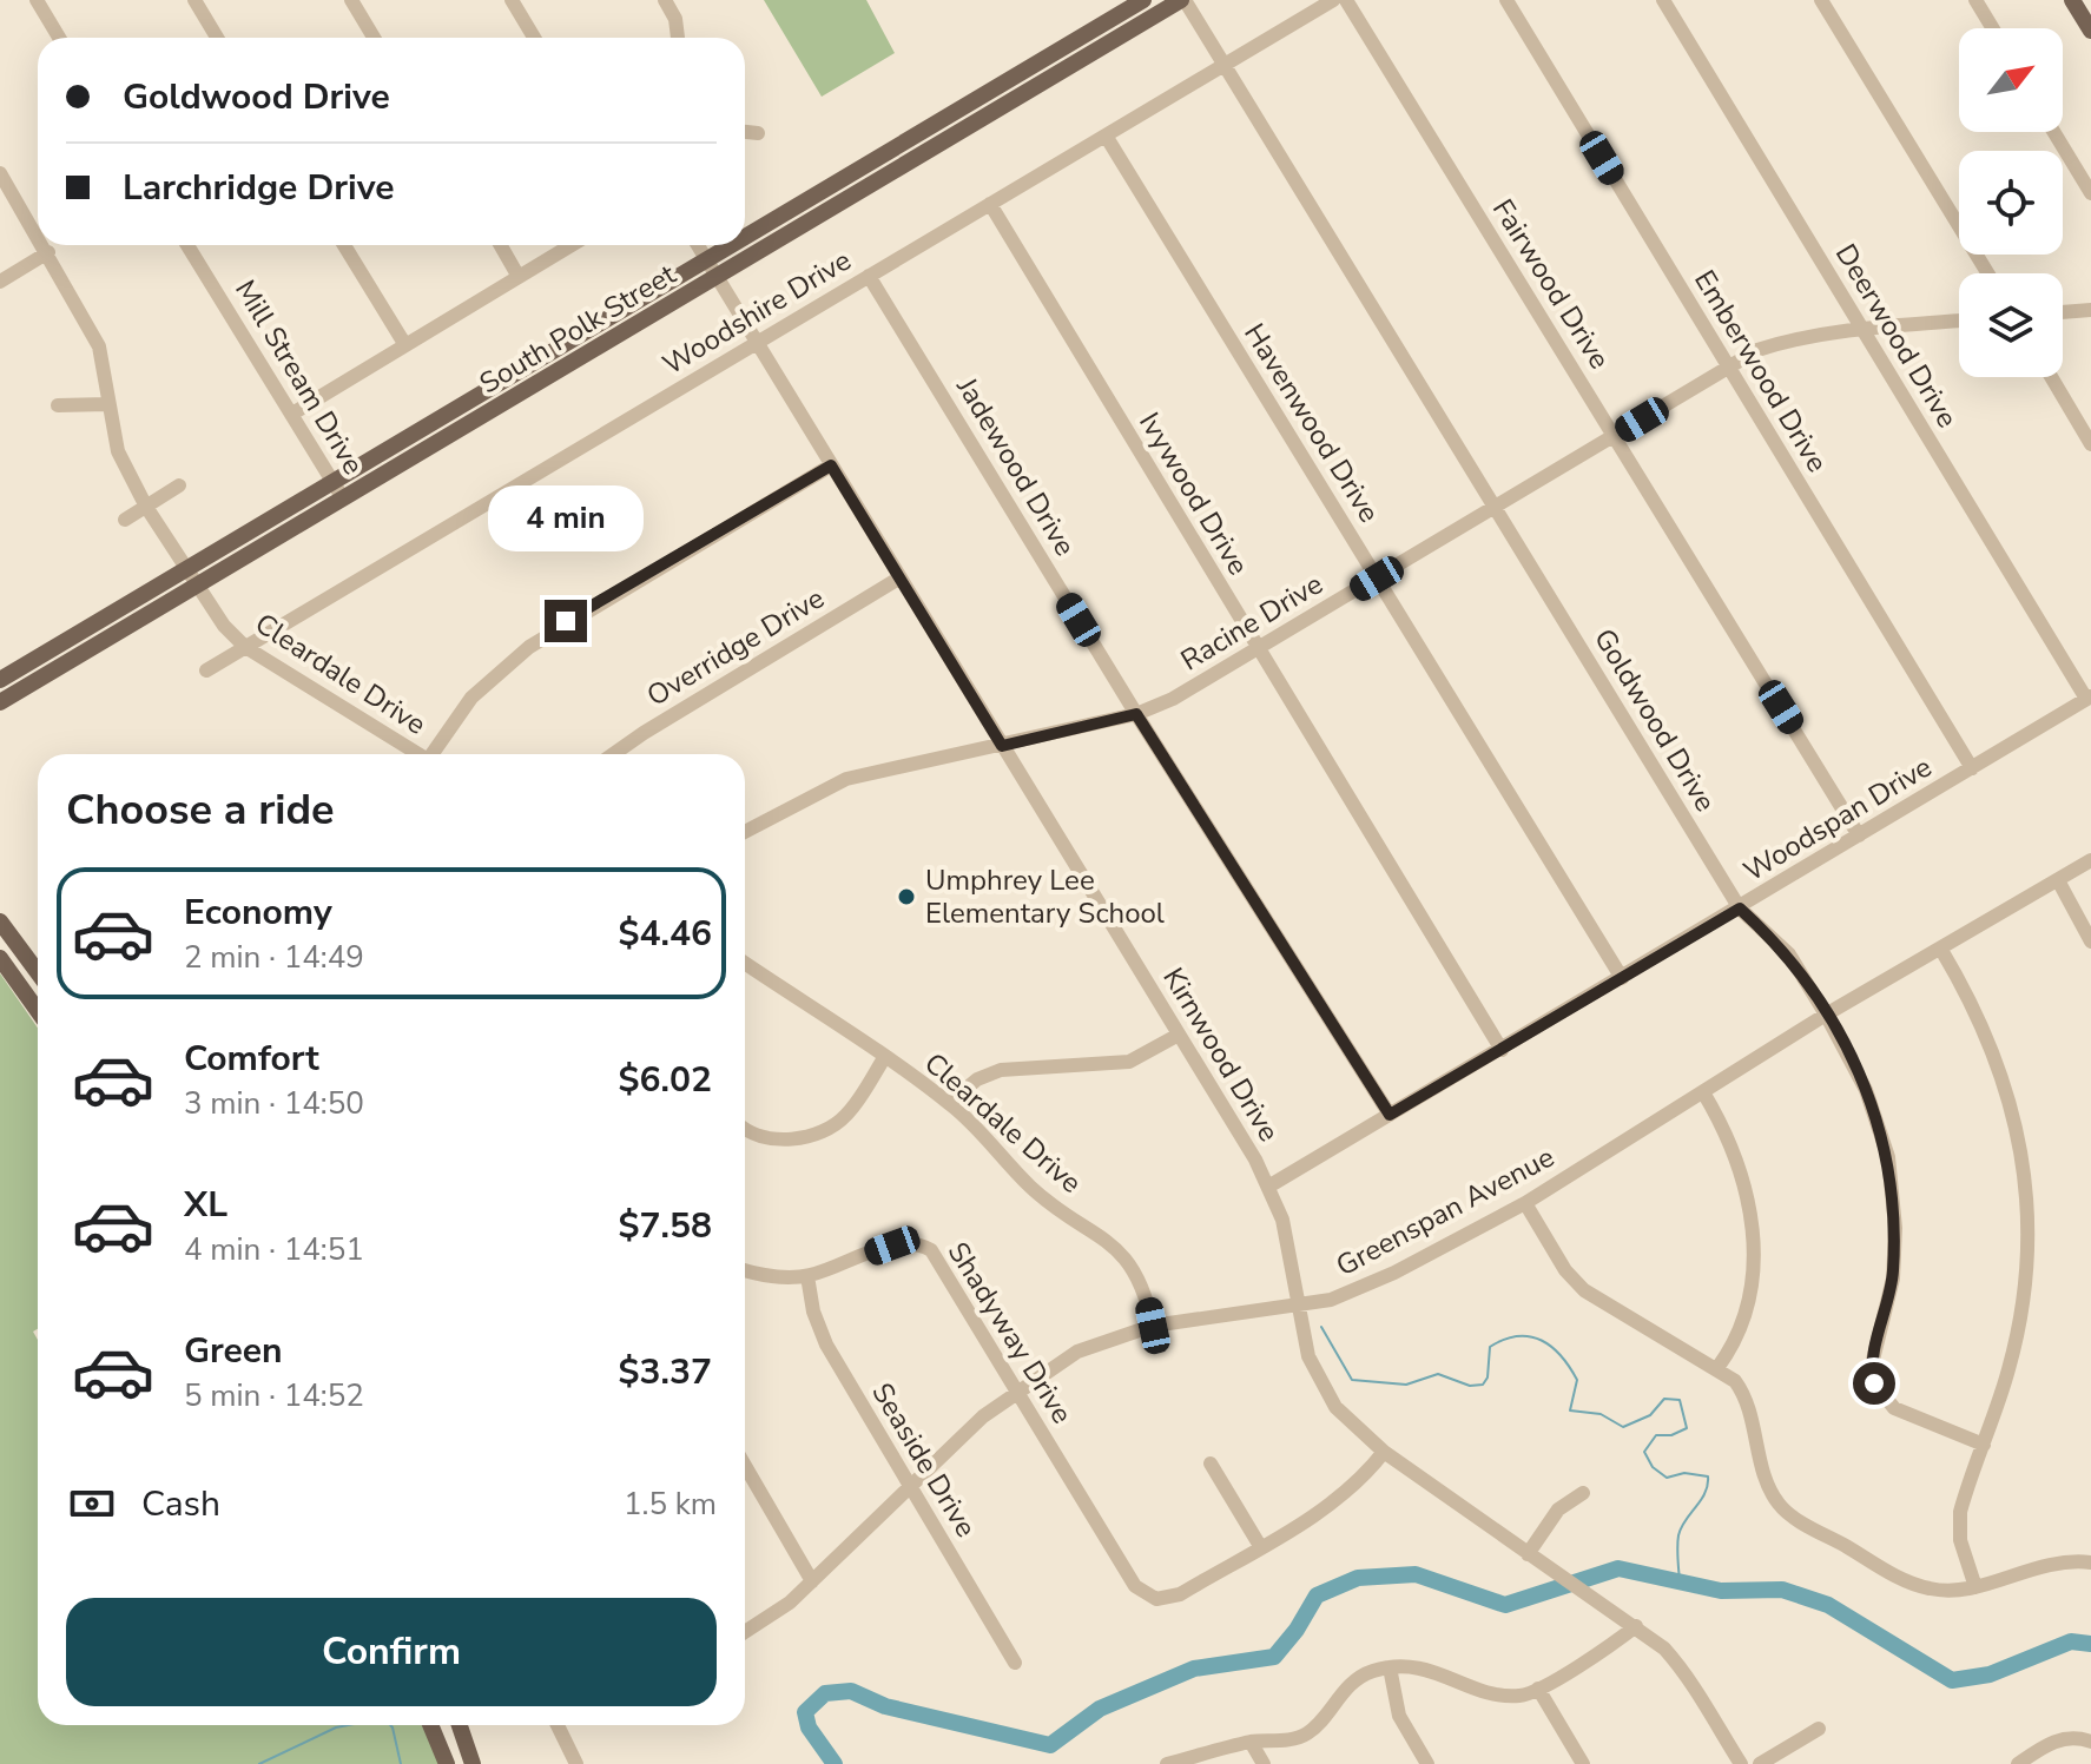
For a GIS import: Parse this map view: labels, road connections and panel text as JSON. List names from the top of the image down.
{
  "streets": {
    "main road": ["South Polk Street"],
    "street": [
      "Fairwood Drive",
      "Woodshire Drive",
      "Deerwood Drive",
      "Emberwood Drive",
      "Mill Stream Drive",
      "Havenwood Drive",
      "Jadewood Drive",
      "Ivywood Drive",
      "Racine Drive",
      "Overridge Drive",
      "Cleardale Drive",
      "Goldwood Drive",
      "Woodspan Drive",
      "Kirnwood Drive",
      "Greenspan Avenue",
      "Shadyway Drive",
      "Seaside Drive"
    ]
  },
  "crossings": [
    ["Fairwood Drive", "Racine Drive"],
    ["Fairwood Drive", "Woodspan Drive"],
    ["Woodshire Drive", "Havenwood Drive"],
    ["Woodshire Drive", "Jadewood Drive"],
    ["Woodshire Drive", "Ivywood Drive"],
    ["Woodshire Drive", "Cleardale Drive"],
    ["Woodshire Drive", "Goldwood Drive"],
    ["Woodshire Drive", "Kirnwood Drive"],
    ["South Polk Street", "Mill Stream Drive"],
    ["South Polk Street", "Cleardale Drive"],
    ["South Polk Street", "Goldwood Drive"],
    ["South Polk Street", "Kirnwood Drive"],
    ["Deerwood Drive", "Racine Drive"],
    ["Deerwood Drive", "Woodspan Drive"],
    ["Emberwood Drive", "Racine Drive"],
    ["Emberwood Drive", "Woodspan Drive"],
    ["Havenwood Drive", "Racine Drive"],
    ["Havenwood Drive", "Woodspan Drive"],
    ["Jadewood Drive", "Racine Drive"],
    ["Jadewood Drive", "Woodspan Drive"],
    ["Ivywood Drive", "Racine Drive"],
    ["Ivywood Drive", "Woodspan Drive"],
    ["Racine Drive", "Goldwood Drive"],
    ["Racine Drive", "Kirnwood Drive"],
    ["Overridge Drive", "Kirnwood Drive"],
    ["Cleardale Drive", "Greenspan Avenue"],
    ["Goldwood Drive", "Woodspan Drive"],
    ["Goldwood Drive", "Greenspan Avenue"],
    ["Woodspan Drive", "Kirnwood Drive"],
    ["Kirnwood Drive", "Greenspan Avenue"],
    ["Greenspan Avenue", "Shadyway Drive"],
    ["Greenspan Avenue", "Seaside Drive"],
    ["Shadyway Drive", "Seaside Drive"]
  ],
  "places": ["Umphrey Lee Elementary School"],
  "north": "top right",
  "page": {
    "banner": ["Goldwood Drive", "Larchridge Drive"],
    "bubble": "4 min",
    "heading": "Choose a ride",
    "list": [
      {
        "name": "Economy",
        "note": "2 min · 14:49",
        "value": "$4.46"
      },
      {
        "name": "Comfort",
        "note": "3 min · 14:50",
        "value": "$6.02"
      },
      {
        "name": "XL",
        "note": "4 min · 14:51",
        "value": "$7.58"
      },
      {
        "name": "Green",
        "note": "5 min · 14:52",
        "value": "$3.37"
      }
    ],
    "pay": ["Cash", "1.5 km"],
    "buttons": "Confirm"
  }
}
